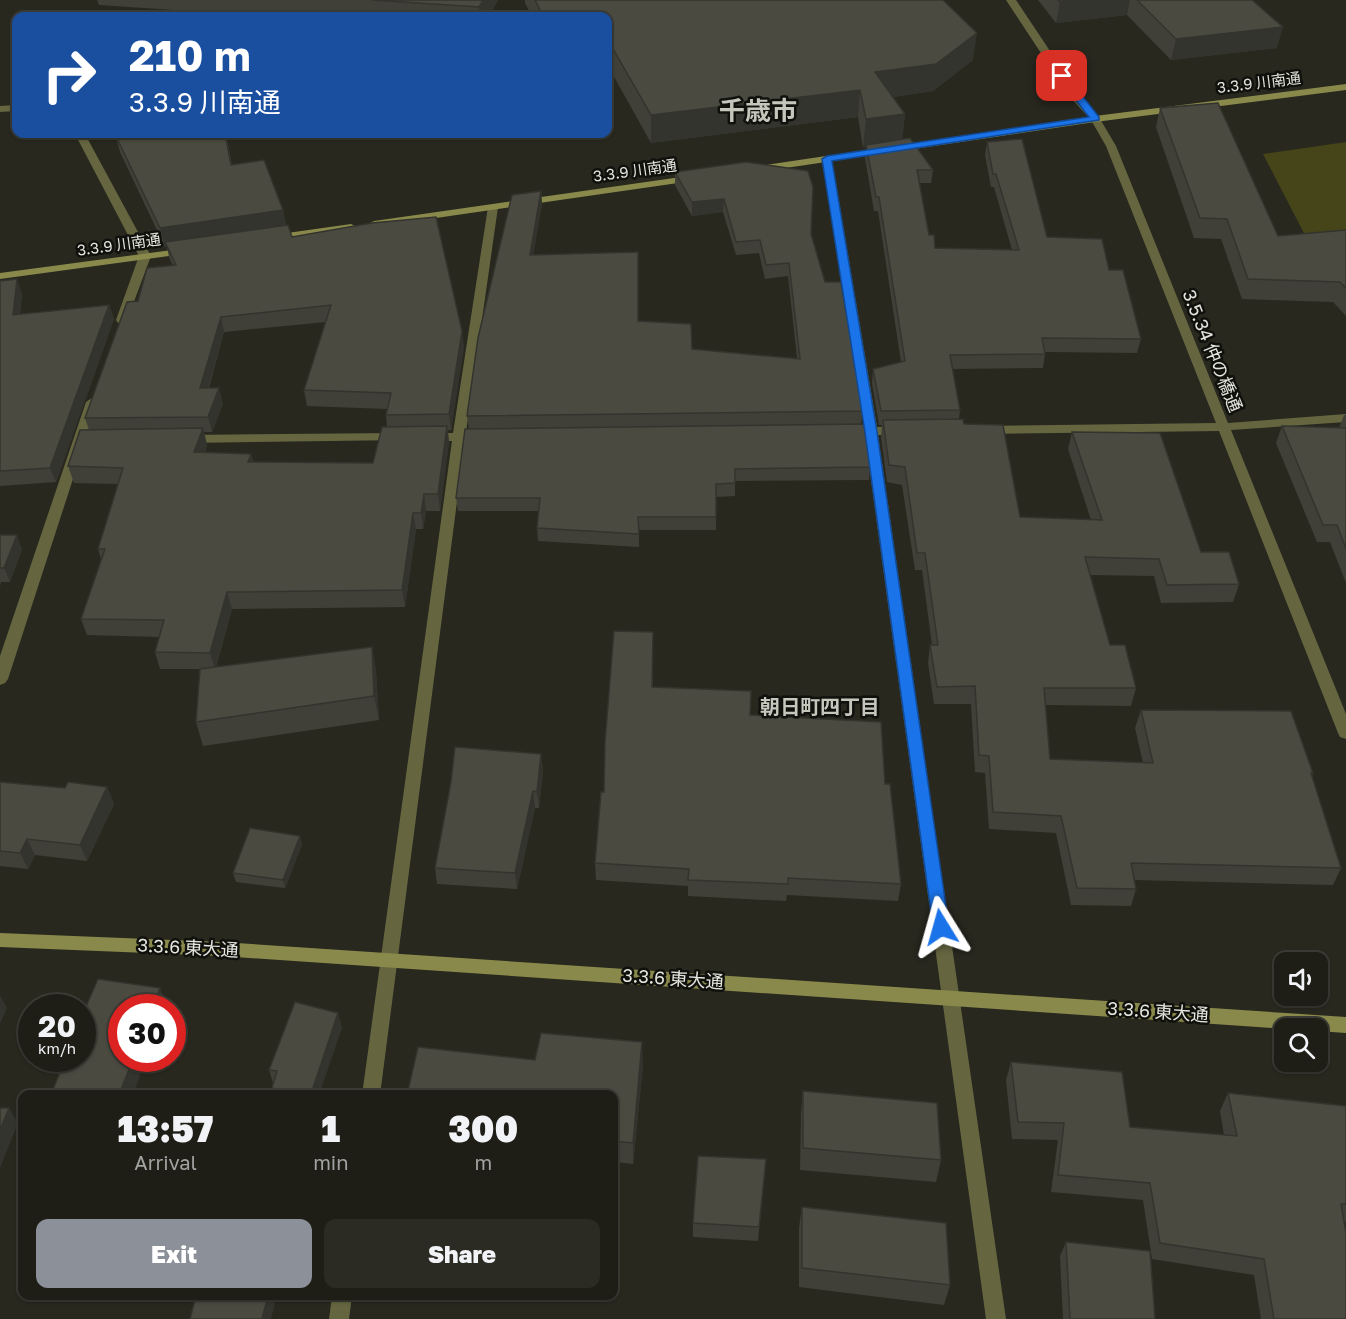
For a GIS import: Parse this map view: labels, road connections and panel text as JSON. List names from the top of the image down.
{
  "streets": {
    "street": ["3.3.9 川南通", "3.5.34 仲の橋通", "3.3.6 東大通"]
  },
  "crossings": [
    ["3.3.9 川南通", "3.5.34 仲の橋通"]
  ],
  "districts": ["千歳市", "朝日町四丁目"],
  "page": {
    "turn": ["210 m", "3.3.9 川南通"],
    "speed": "20 km/h",
    "limit": "30",
    "eta": [
      "13:57",
      "Arrival",
      "1",
      "min",
      "300",
      "m"
    ],
    "buttons": ["Exit", "Share"]
  }
}
